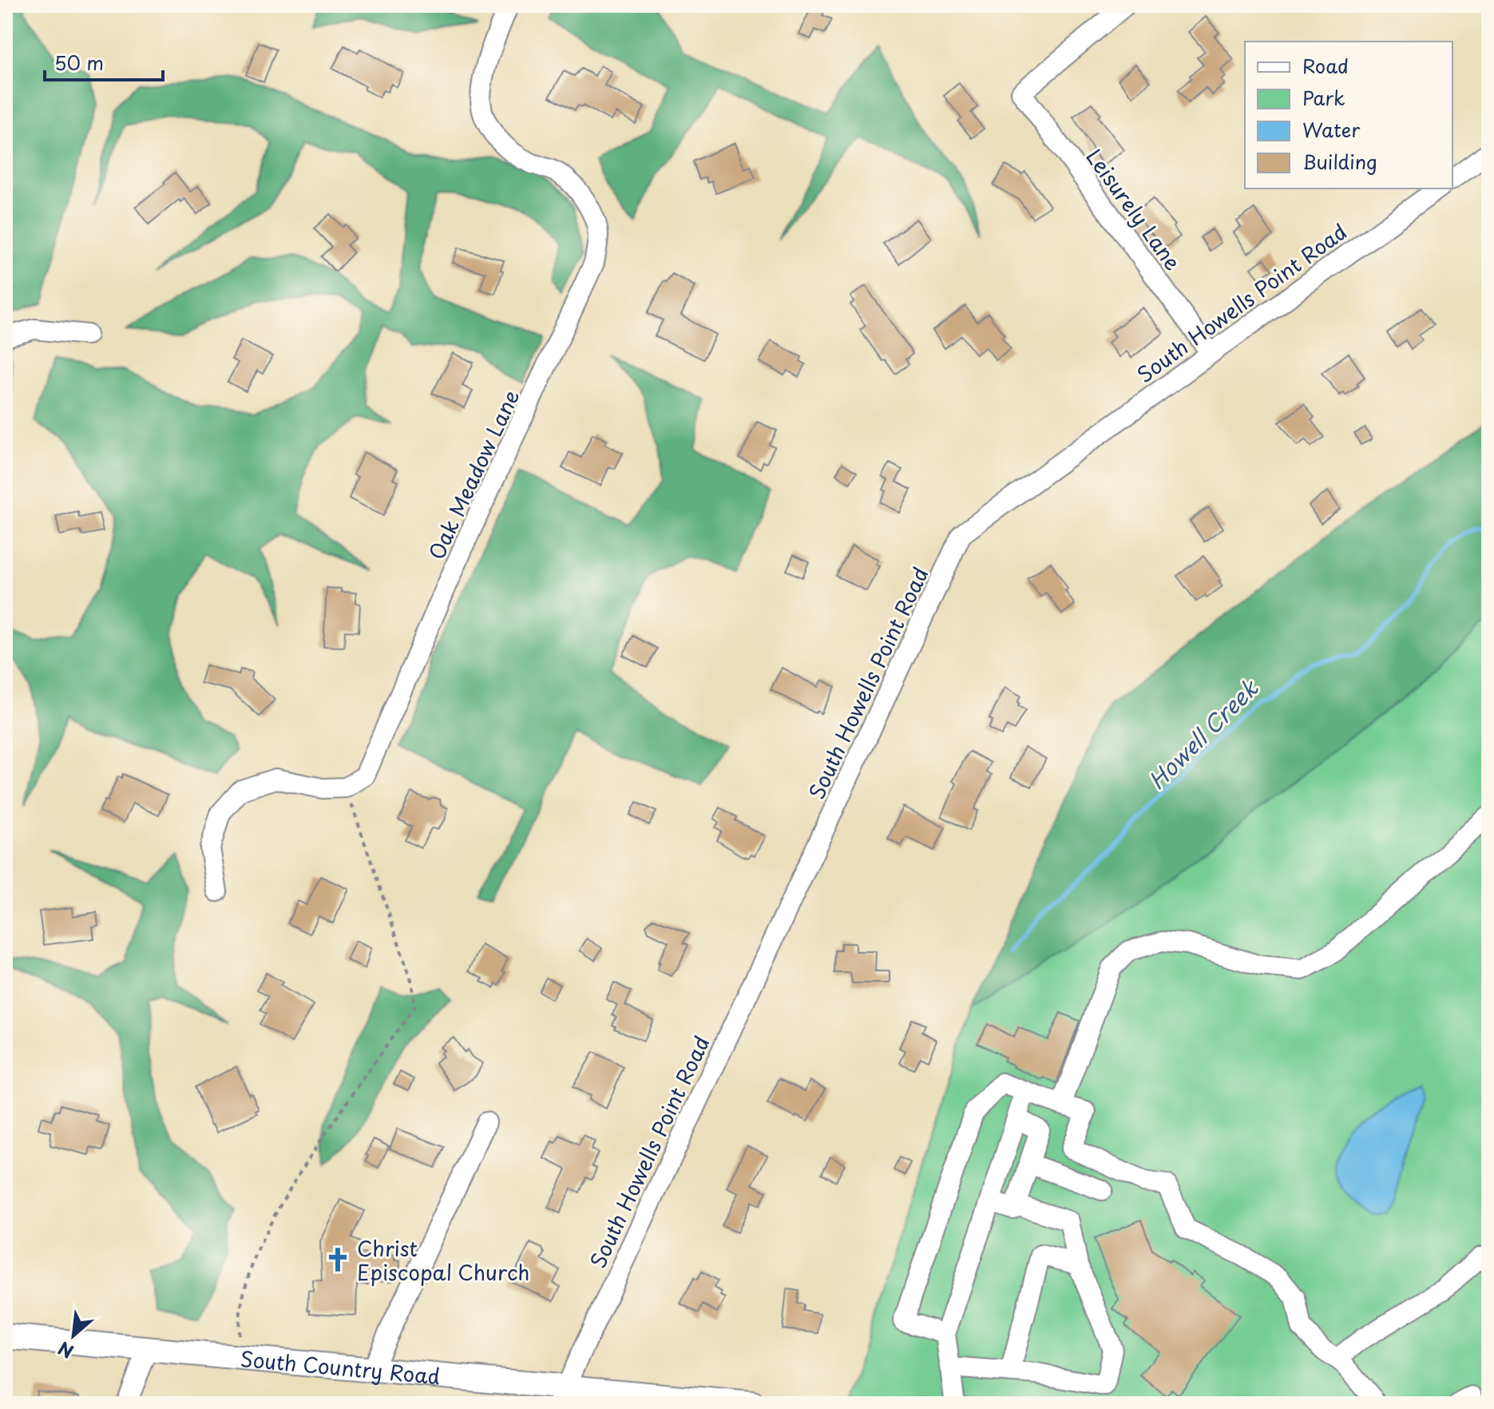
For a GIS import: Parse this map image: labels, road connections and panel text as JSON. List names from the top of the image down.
{
  "streets": {
    "main road": ["South Country Road"],
    "street": ["Leisurely Lane", "South Howells Point Road", "Oak Meadow Lane"]
  },
  "crossings": [
    ["Leisurely Lane", "South Howells Point Road"],
    ["South Howells Point Road", "South Country Road"]
  ],
  "water": ["Howell Creek"],
  "places": {
    "church": ["Christ Episcopal Church"]
  },
  "legend": [
    "Road",
    "Park",
    "Water",
    "Building"
  ],
  "scale_bar": "50 m",
  "north": "bottom left"
}
